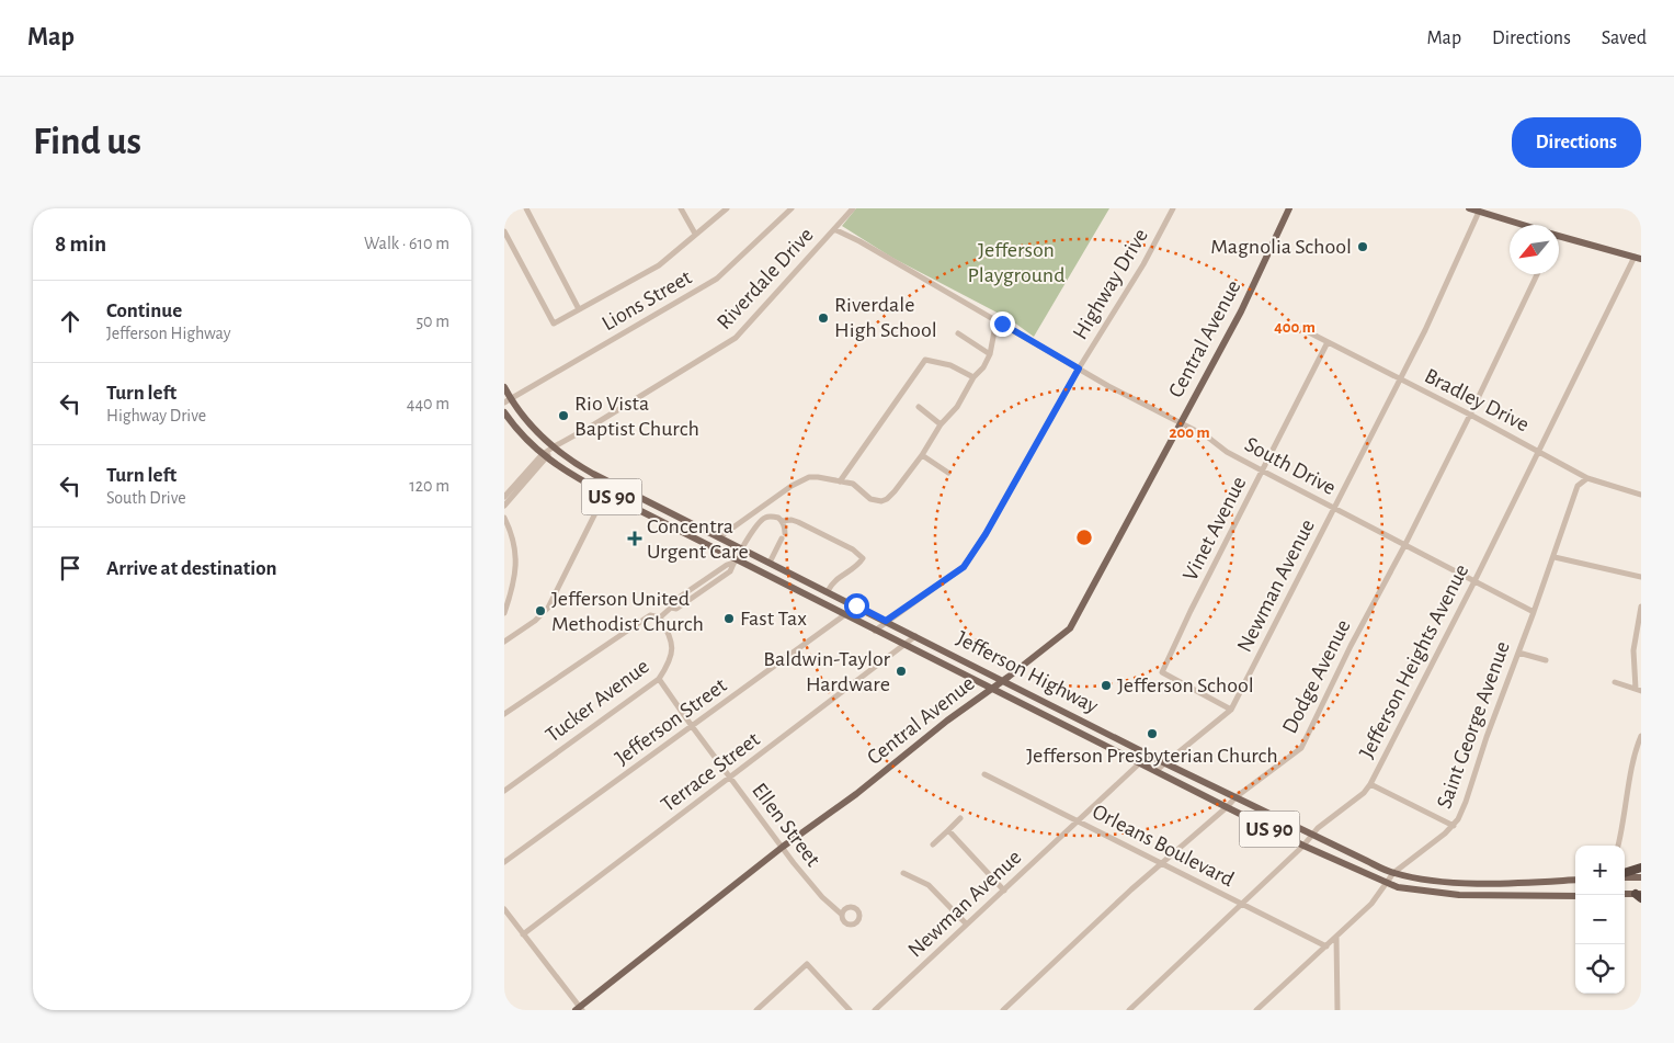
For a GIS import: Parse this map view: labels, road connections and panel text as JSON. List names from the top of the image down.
{
  "streets": {
    "main road": ["Central Avenue", "US 90", "Jefferson Highway"],
    "street": [
      "Riverdale Drive",
      "Highway Drive",
      "Lions Street",
      "Bradley Drive",
      "South Drive",
      "Vinet Avenue",
      "Newman Avenue",
      "Jefferson Heights Avenue",
      "Dodge Avenue",
      "Tucker Avenue",
      "Jefferson Street",
      "Saint George Avenue",
      "Terrace Street",
      "Ellen Street",
      "Orleans Boulevard"
    ]
  },
  "crossings": [
    ["Riverdale Drive", "South Drive"],
    ["Riverdale Drive", "Jefferson Highway"],
    ["Highway Drive", "South Drive"],
    ["Highway Drive", "Jefferson Highway"],
    ["Lions Street", "Jefferson Highway"],
    ["Central Avenue", "South Drive"],
    ["Central Avenue", "Jefferson Highway"],
    ["Central Avenue", "Ellen Street"],
    ["Bradley Drive", "Vinet Avenue"],
    ["Bradley Drive", "Newman Avenue"],
    ["Bradley Drive", "Jefferson Heights Avenue"],
    ["Bradley Drive", "Dodge Avenue"],
    ["Bradley Drive", "Saint George Avenue"],
    ["South Drive", "Vinet Avenue"],
    ["South Drive", "Newman Avenue"],
    ["South Drive", "Jefferson Heights Avenue"],
    ["South Drive", "Dodge Avenue"],
    ["South Drive", "Saint George Avenue"],
    ["Vinet Avenue", "Newman Avenue"],
    ["Newman Avenue", "Jefferson Highway"],
    ["Newman Avenue", "Orleans Boulevard"],
    ["Jefferson Heights Avenue", "Jefferson Highway"],
    ["Jefferson Heights Avenue", "Orleans Boulevard"],
    ["Jefferson Highway", "Dodge Avenue"],
    ["Jefferson Highway", "Jefferson Street"],
    ["Jefferson Highway", "Saint George Avenue"],
    ["Jefferson Highway", "Terrace Street"],
    ["Dodge Avenue", "Orleans Boulevard"],
    ["Tucker Avenue", "Ellen Street"],
    ["Jefferson Street", "Ellen Street"],
    ["Saint George Avenue", "Orleans Boulevard"],
    ["Terrace Street", "Ellen Street"]
  ],
  "parks": ["Jefferson Playground"],
  "places": {
    "other": [
      "Magnolia School",
      "Riverdale High School",
      "Rio Vista Baptist Church",
      "Jefferson United Methodist Church",
      "Fast Tax",
      "Baldwin-Taylor Hardware",
      "Jefferson School",
      "Jefferson Presbyterian Church"
    ],
    "health": ["Concentra Urgent Care"]
  },
  "north": "bottom left",
  "page": {
    "header": "Map",
    "nav": ["Map", "Directions", "Saved"],
    "buttons": "Directions",
    "title": "Find us",
    "heading": ["8 min", "Walk · 610 m"],
    "list": [
      ["Continue", "Jefferson Highway", "50 m"],
      ["Turn left", "Highway Drive", "440 m"],
      ["Turn left", "South Drive", "120 m"],
      "Arrive at destination"
    ],
    "map_buttons": ["+", "−"]
  },
  "rings": ["400 m", "200 m"]
}
